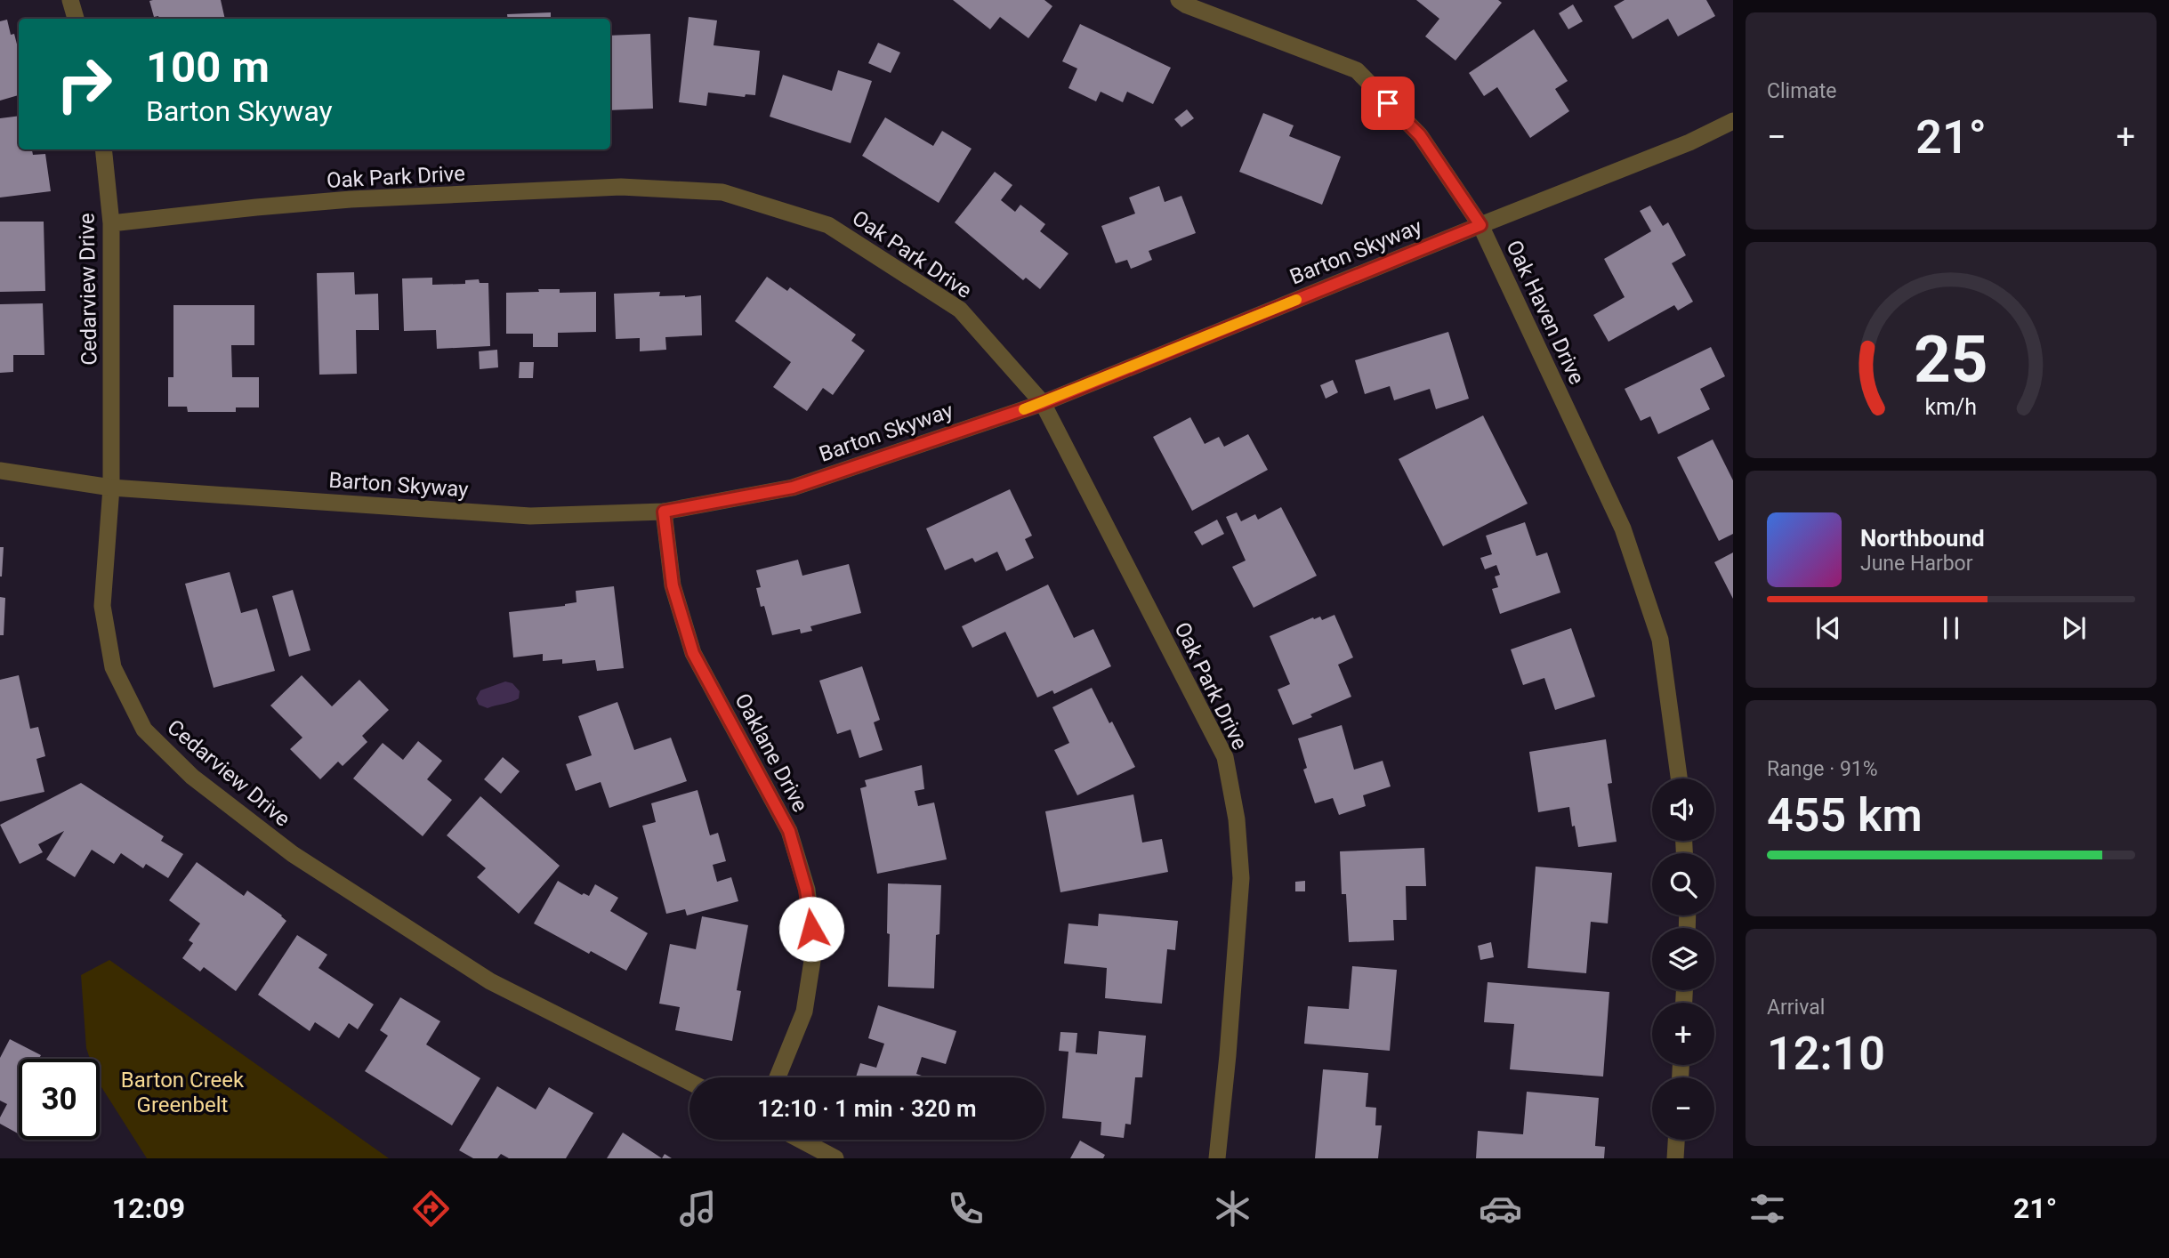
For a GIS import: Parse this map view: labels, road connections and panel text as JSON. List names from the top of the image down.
{
  "streets": {
    "street": [
      "Oak Park Drive",
      "Barton Skyway",
      "Cedarview Drive",
      "Oak Haven Drive",
      "Oaklane Drive"
    ]
  },
  "crossings": [
    ["Oak Park Drive", "Barton Skyway"],
    ["Oak Park Drive", "Cedarview Drive"],
    ["Barton Skyway", "Cedarview Drive"],
    ["Barton Skyway", "Oak Haven Drive"],
    ["Barton Skyway", "Oaklane Drive"]
  ],
  "parks": ["Barton Creek Greenbelt"],
  "page": {
    "tile": [
      "Climate",
      ["Range · 91%", "455 km"],
      ["Arrival", "12:10"]
    ],
    "turn": ["100 m", "Barton Skyway"],
    "heat": ["−", "21°", "+"],
    "song": ["Northbound", "June Harbor"],
    "map_buttons": ["+", "−"],
    "limit": "30",
    "trip": "12:10 · 1 min · 320 m",
    "tabs": ["12:09", "21°"],
    "gauge": ["25", "km/h"]
  }
}
